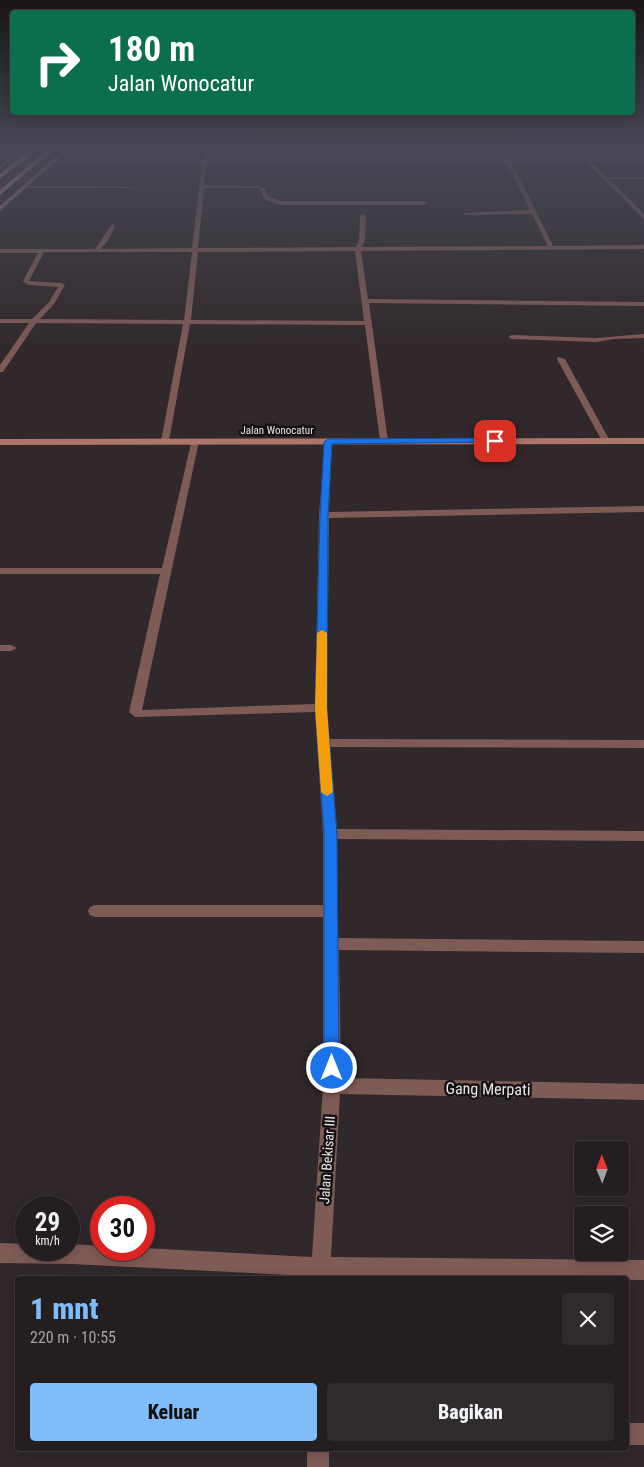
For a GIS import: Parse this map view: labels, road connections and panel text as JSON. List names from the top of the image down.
{
  "streets": {
    "street": ["Jalan Wonocatur", "Gang Merpati", "Jalan Bekisar III"]
  },
  "crossings": [
    ["Jalan Wonocatur", "Jalan Bekisar III"],
    ["Gang Merpati", "Jalan Bekisar III"]
  ],
  "north": "top",
  "page": {
    "turn": ["180 m", "Jalan Wonocatur"],
    "speed": "29 km/h",
    "limit": "30",
    "heading": ["1 mnt", "220 m · 10:55"],
    "buttons": ["Keluar", "Bagikan"]
  }
}
